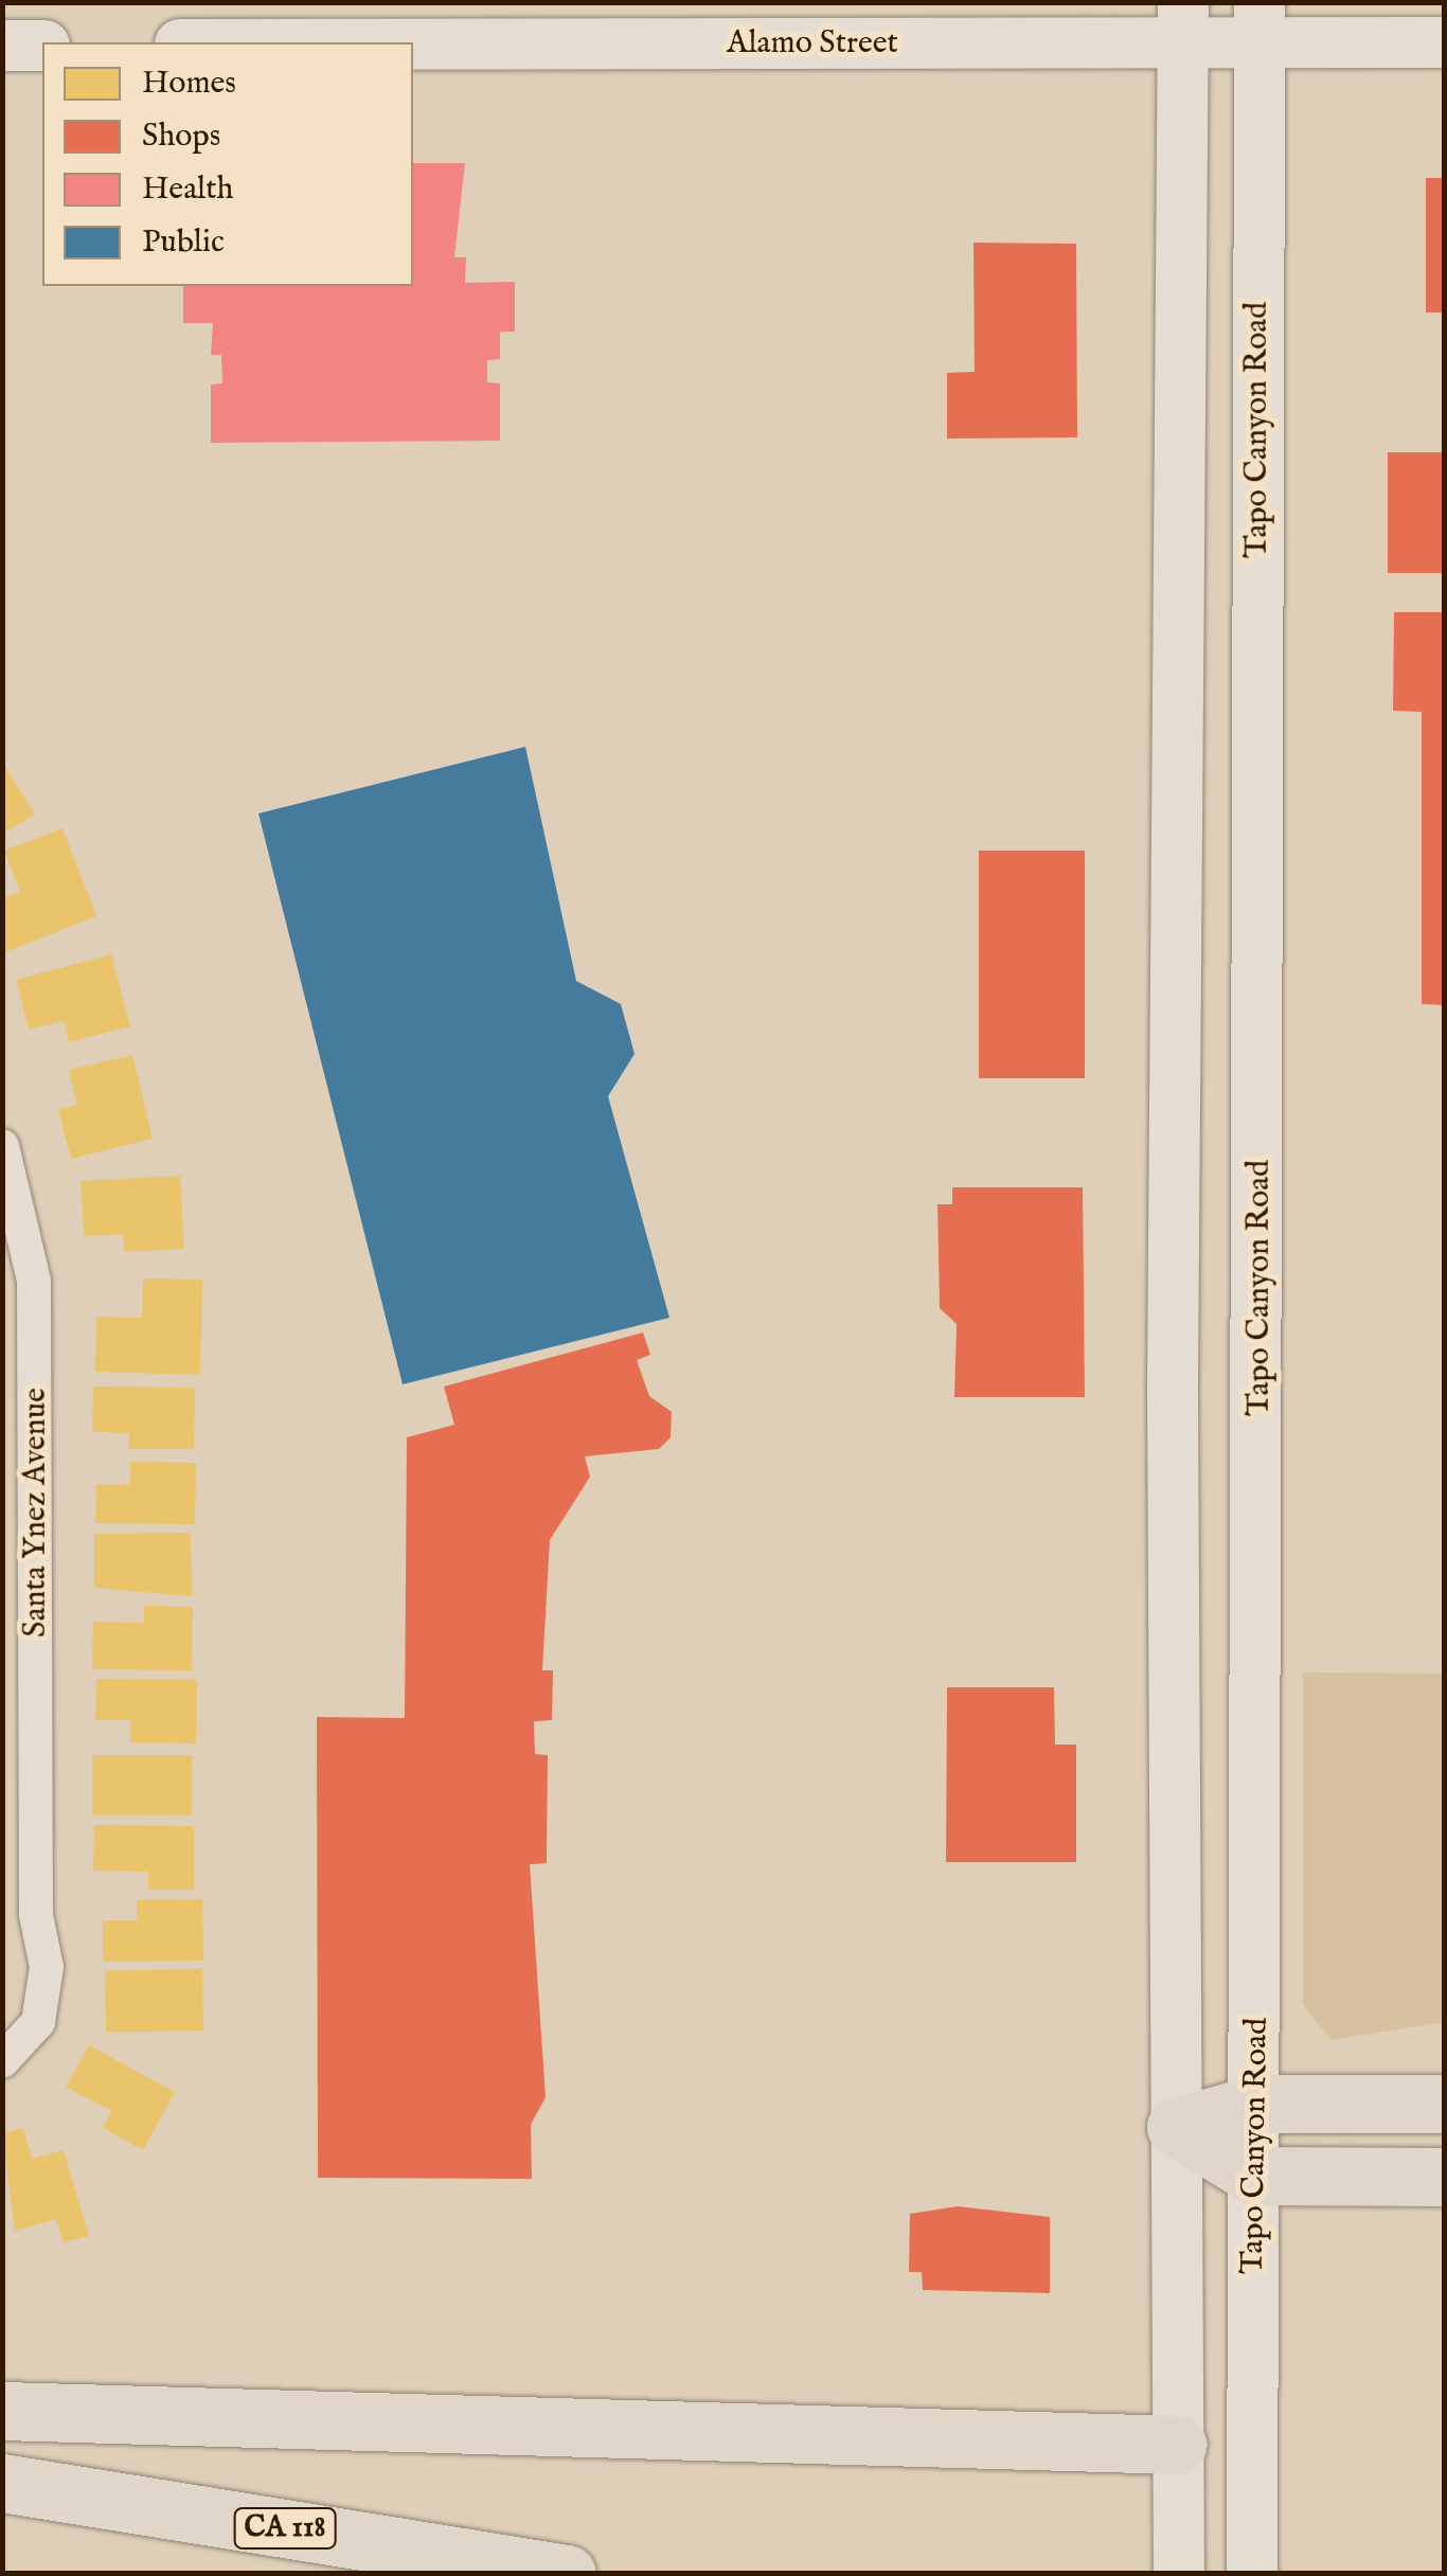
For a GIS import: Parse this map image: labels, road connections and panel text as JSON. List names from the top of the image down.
{
  "streets": {
    "highway": ["CA 118"],
    "main road": ["Alamo Street", "Tapo Canyon Road"],
    "street": ["Santa Ynez Avenue"]
  },
  "crossings": [
    ["Alamo Street", "Tapo Canyon Road"]
  ],
  "legend": [
    "Homes",
    "Shops",
    "Health",
    "Public"
  ]
}
